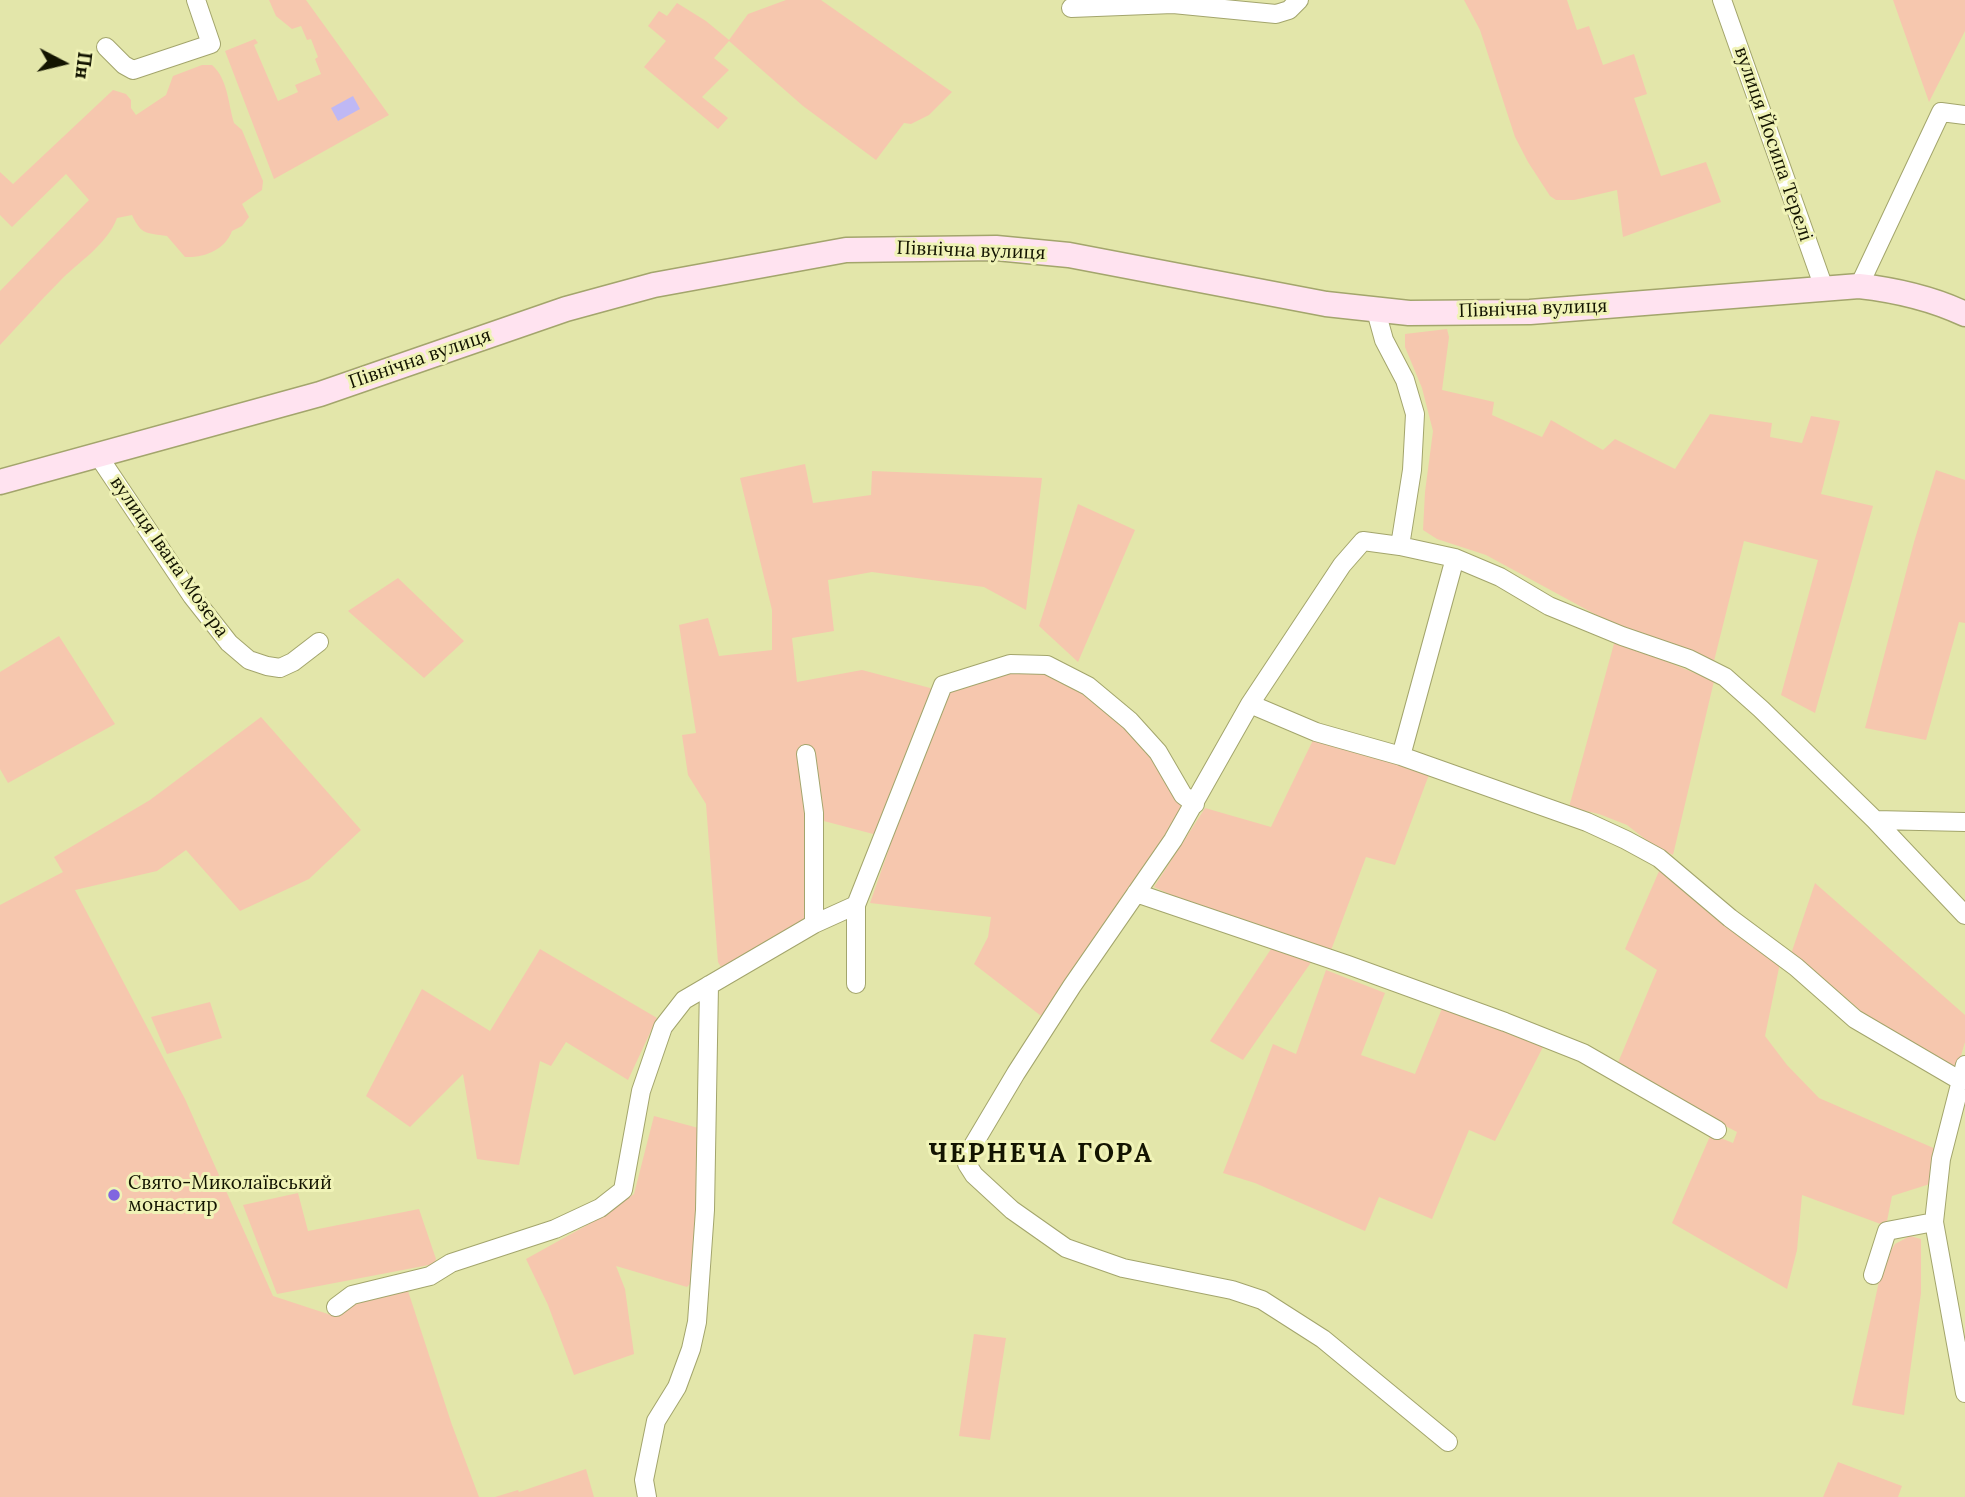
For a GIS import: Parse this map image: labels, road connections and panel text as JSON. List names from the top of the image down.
{
  "streets": {
    "street": ["вулиця Йосипа Терелі", "Північна вулиця", "вулиця Івана Мозера"]
  },
  "crossings": [
    ["вулиця Йосипа Терелі", "Північна вулиця"],
    ["Північна вулиця", "вулиця Івана Мозера"]
  ],
  "districts": ["ЧЕРНЕЧА ГОРА"],
  "places": ["Свято-Миколаївський монастир"],
  "north": "right"
}
